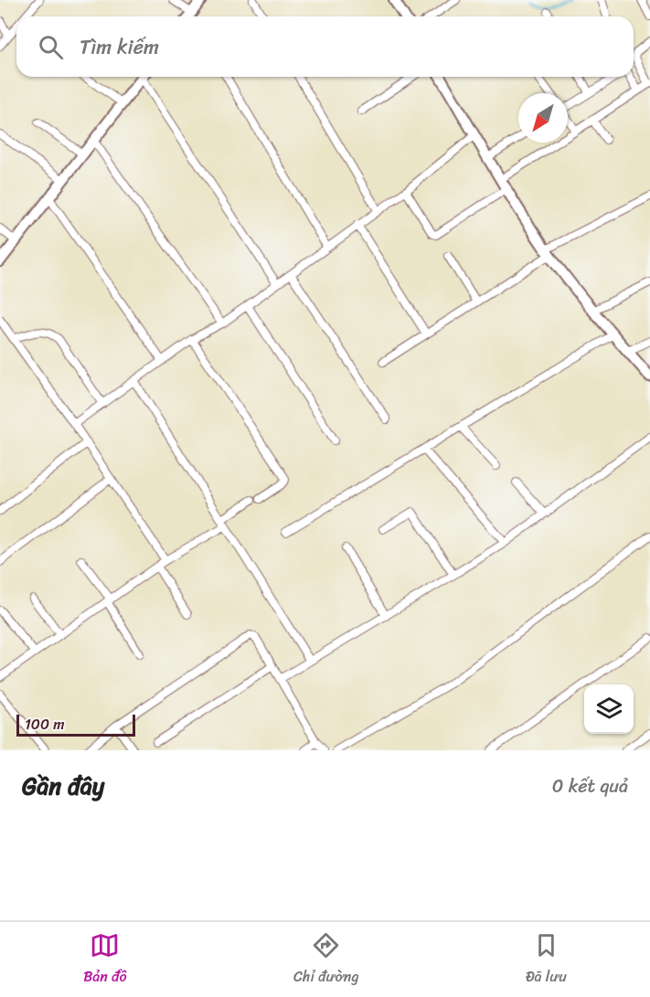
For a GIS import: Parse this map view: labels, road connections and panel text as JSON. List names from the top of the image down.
{
  "scale_bar": "100 m",
  "north": "bottom left",
  "page": {
    "search": "Tìm kiếm",
    "scale": "100 m",
    "heading": ["Gần đây", "0 kết quả"],
    "nav": ["Bản đồ", "Chỉ đường", "Đã lưu"]
  }
}
